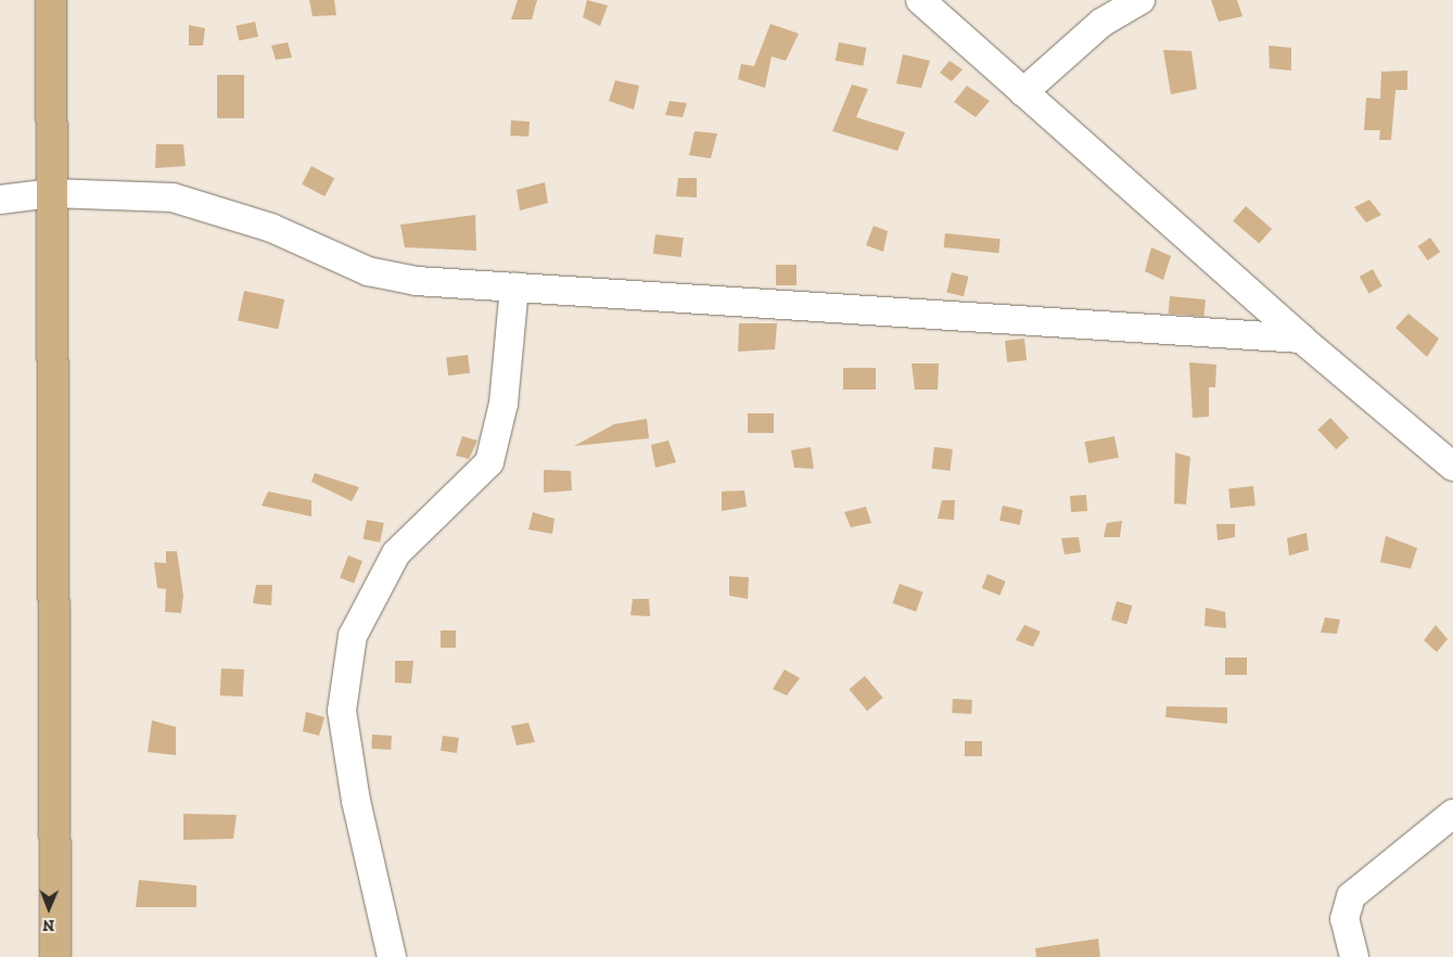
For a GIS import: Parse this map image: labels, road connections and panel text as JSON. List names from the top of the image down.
{
  "north": "bottom"
}
